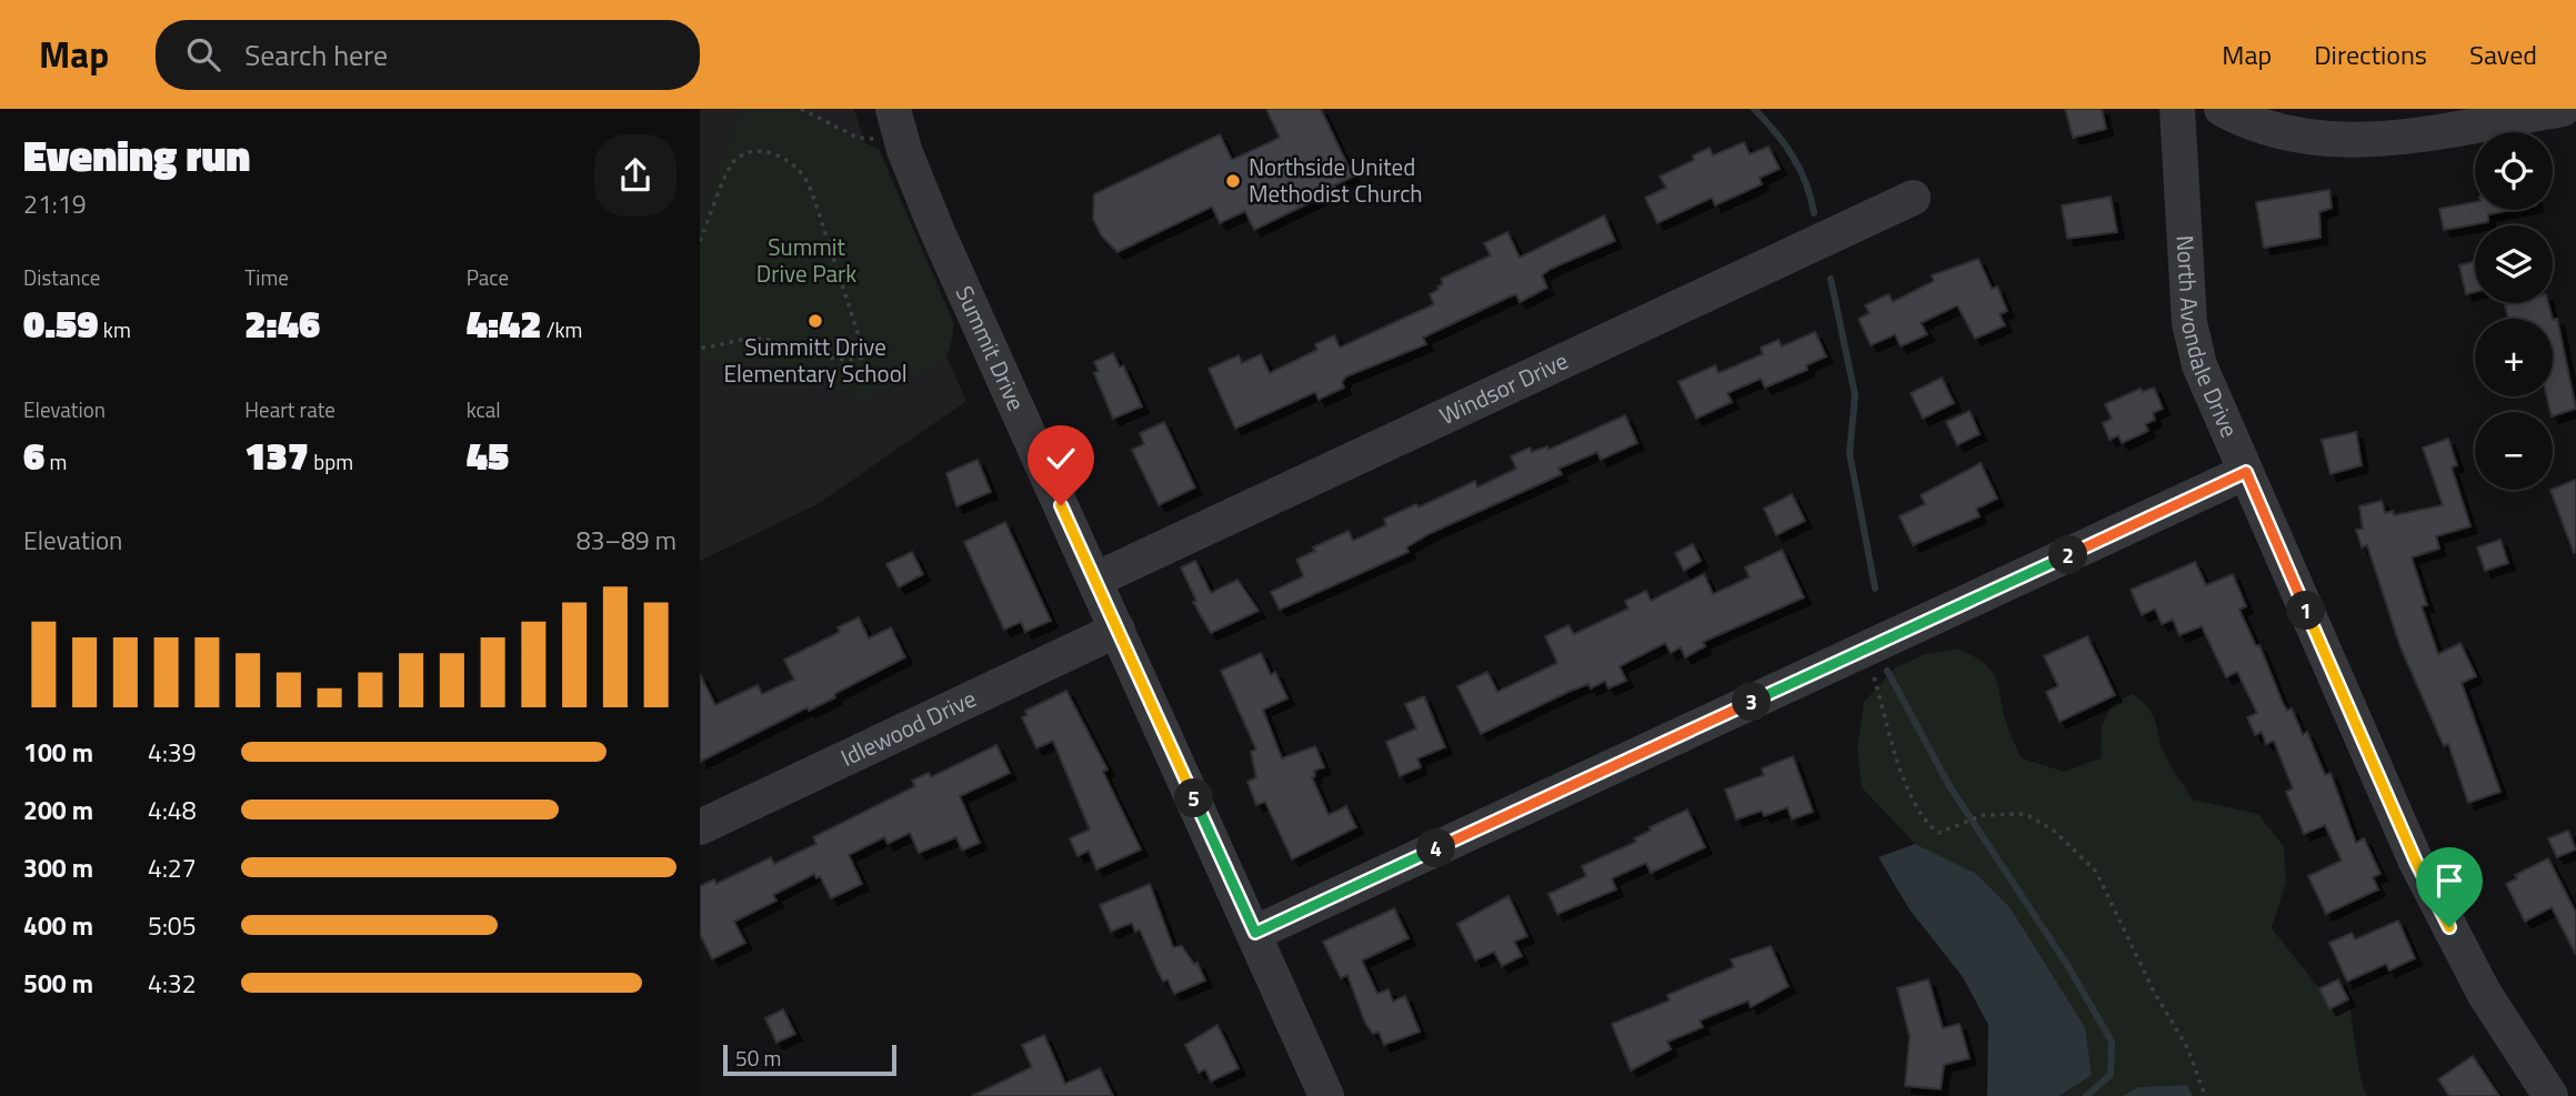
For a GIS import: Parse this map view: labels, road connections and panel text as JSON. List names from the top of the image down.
{
  "streets": {
    "street": [
      "North Avondale Drive",
      "Summit Drive",
      "Windsor Drive",
      "Idlewood Drive"
    ]
  },
  "crossings": [
    ["Summit Drive", "Windsor Drive"],
    ["Summit Drive", "Idlewood Drive"]
  ],
  "parks": ["Summit Drive Park"],
  "places": ["Northside United Methodist Church", "Summitt Drive Elementary School"],
  "scale_bar": "50 m",
  "page": {
    "header": "Map",
    "search": "Search here",
    "nav": ["Map", "Directions", "Saved"],
    "heading": ["Evening run", "21:19"],
    "map_buttons": ["+", "−"],
    "stats": [
      ["Distance", "0.59 km"],
      ["Time", "2:46"],
      ["Pace", "4:42 /km"],
      ["Elevation", "6 m"],
      ["Heart rate", "137 bpm"],
      ["kcal", "45"]
    ],
    "chart": ["Elevation", "83–89 m"],
    "pins": [
      "2",
      "1",
      "3",
      "5",
      "4"
    ],
    "list": [
      {
        "name": "100 m",
        "note": "4:39"
      },
      {
        "name": "200 m",
        "note": "4:48"
      },
      {
        "name": "300 m",
        "note": "4:27"
      },
      {
        "name": "400 m",
        "note": "5:05"
      },
      {
        "name": "500 m",
        "note": "4:32"
      }
    ],
    "scale": "50 m"
  }
}
